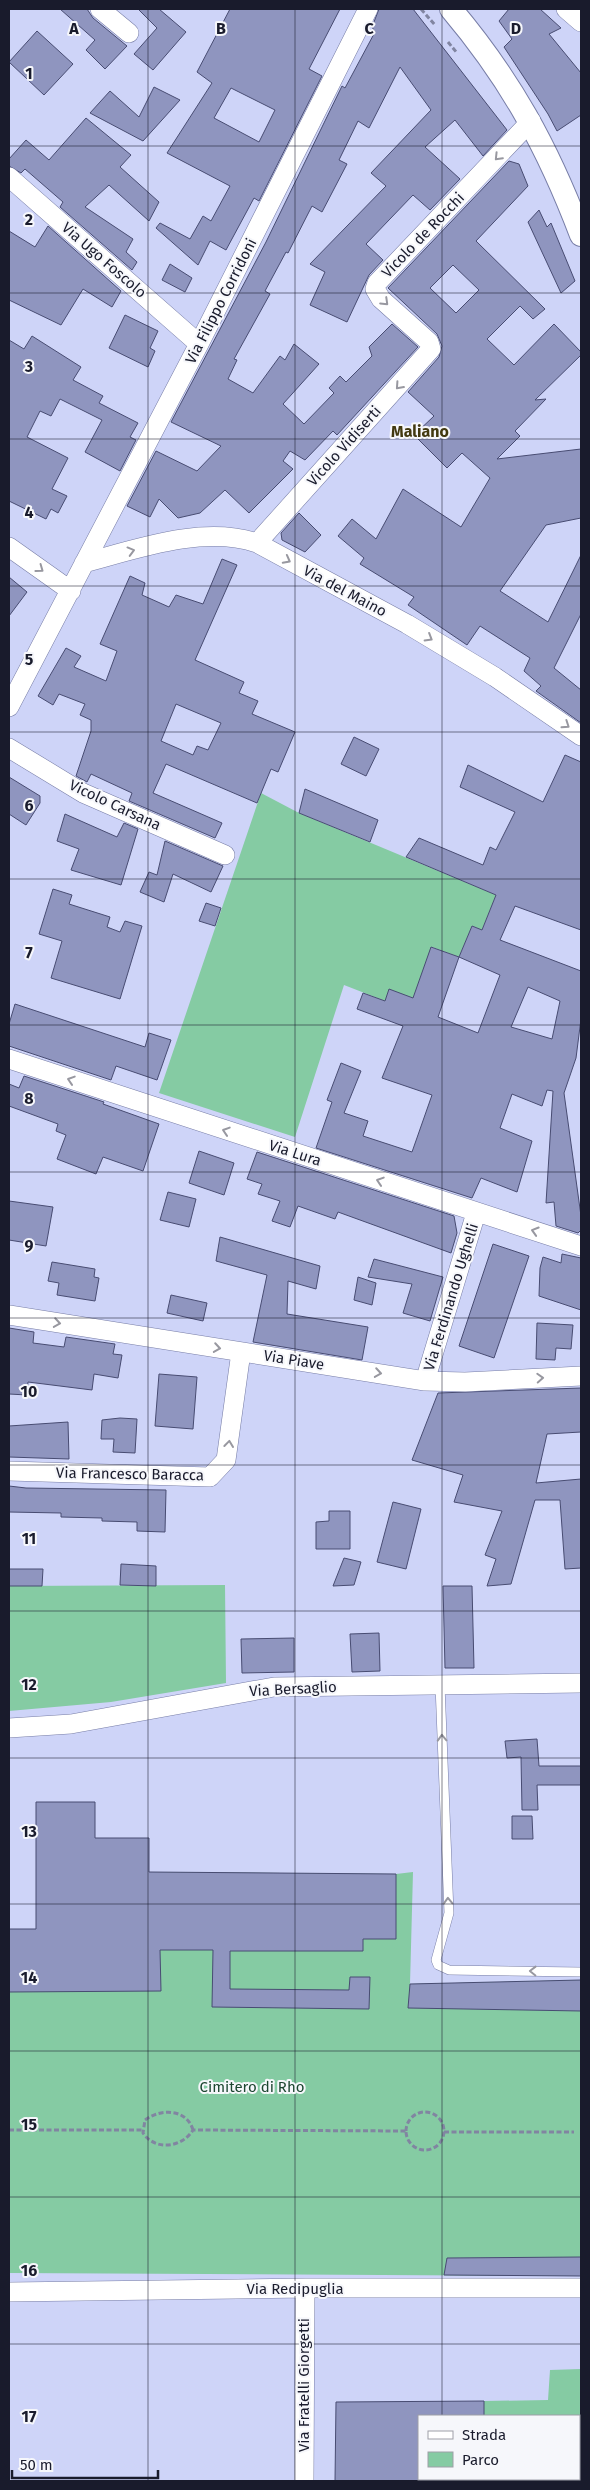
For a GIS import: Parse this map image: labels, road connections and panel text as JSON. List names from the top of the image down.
{
  "streets": {
    "street": [
      "Vicolo de Rocchi",
      "Via Ugo Foscolo",
      "Via Filippo Corridoni",
      "Vicolo Vidiserti",
      "Via del Maino",
      "Vicolo Carsana",
      "Via Lura",
      "Via Ferdinando Ughelli",
      "Via Piave",
      "Via Francesco Baracca",
      "Via Bersaglio",
      "Via Redipuglia",
      "Via Fratelli Giorgetti"
    ]
  },
  "crossings": [
    ["Vicolo de Rocchi", "Vicolo Vidiserti"],
    ["Via Ugo Foscolo", "Via Filippo Corridoni"],
    ["Via Filippo Corridoni", "Via del Maino"],
    ["Vicolo Vidiserti", "Via del Maino"],
    ["Via Lura", "Via Ferdinando Ughelli"],
    ["Via Ferdinando Ughelli", "Via Piave"],
    ["Via Piave", "Via Francesco Baracca"],
    ["Via Redipuglia", "Via Fratelli Giorgetti"]
  ],
  "one_way": [
    "Vicolo Vidiserti",
    "Via del Maino",
    "Via Lura",
    "Via Piave"
  ],
  "districts": ["Maliano"],
  "parks": ["Cimitero di Rho"],
  "legend": ["Strada", "Parco"],
  "scale_bar": "50 m",
  "grid": {
    "columns": [
      "A",
      "B",
      "C",
      "D"
    ],
    "rows": [
      "1",
      "2",
      "3",
      "4",
      "5",
      "6",
      "7",
      "8",
      "9",
      "10",
      "11",
      "12",
      "13",
      "14",
      "15",
      "16",
      "17"
    ]
  }
}
